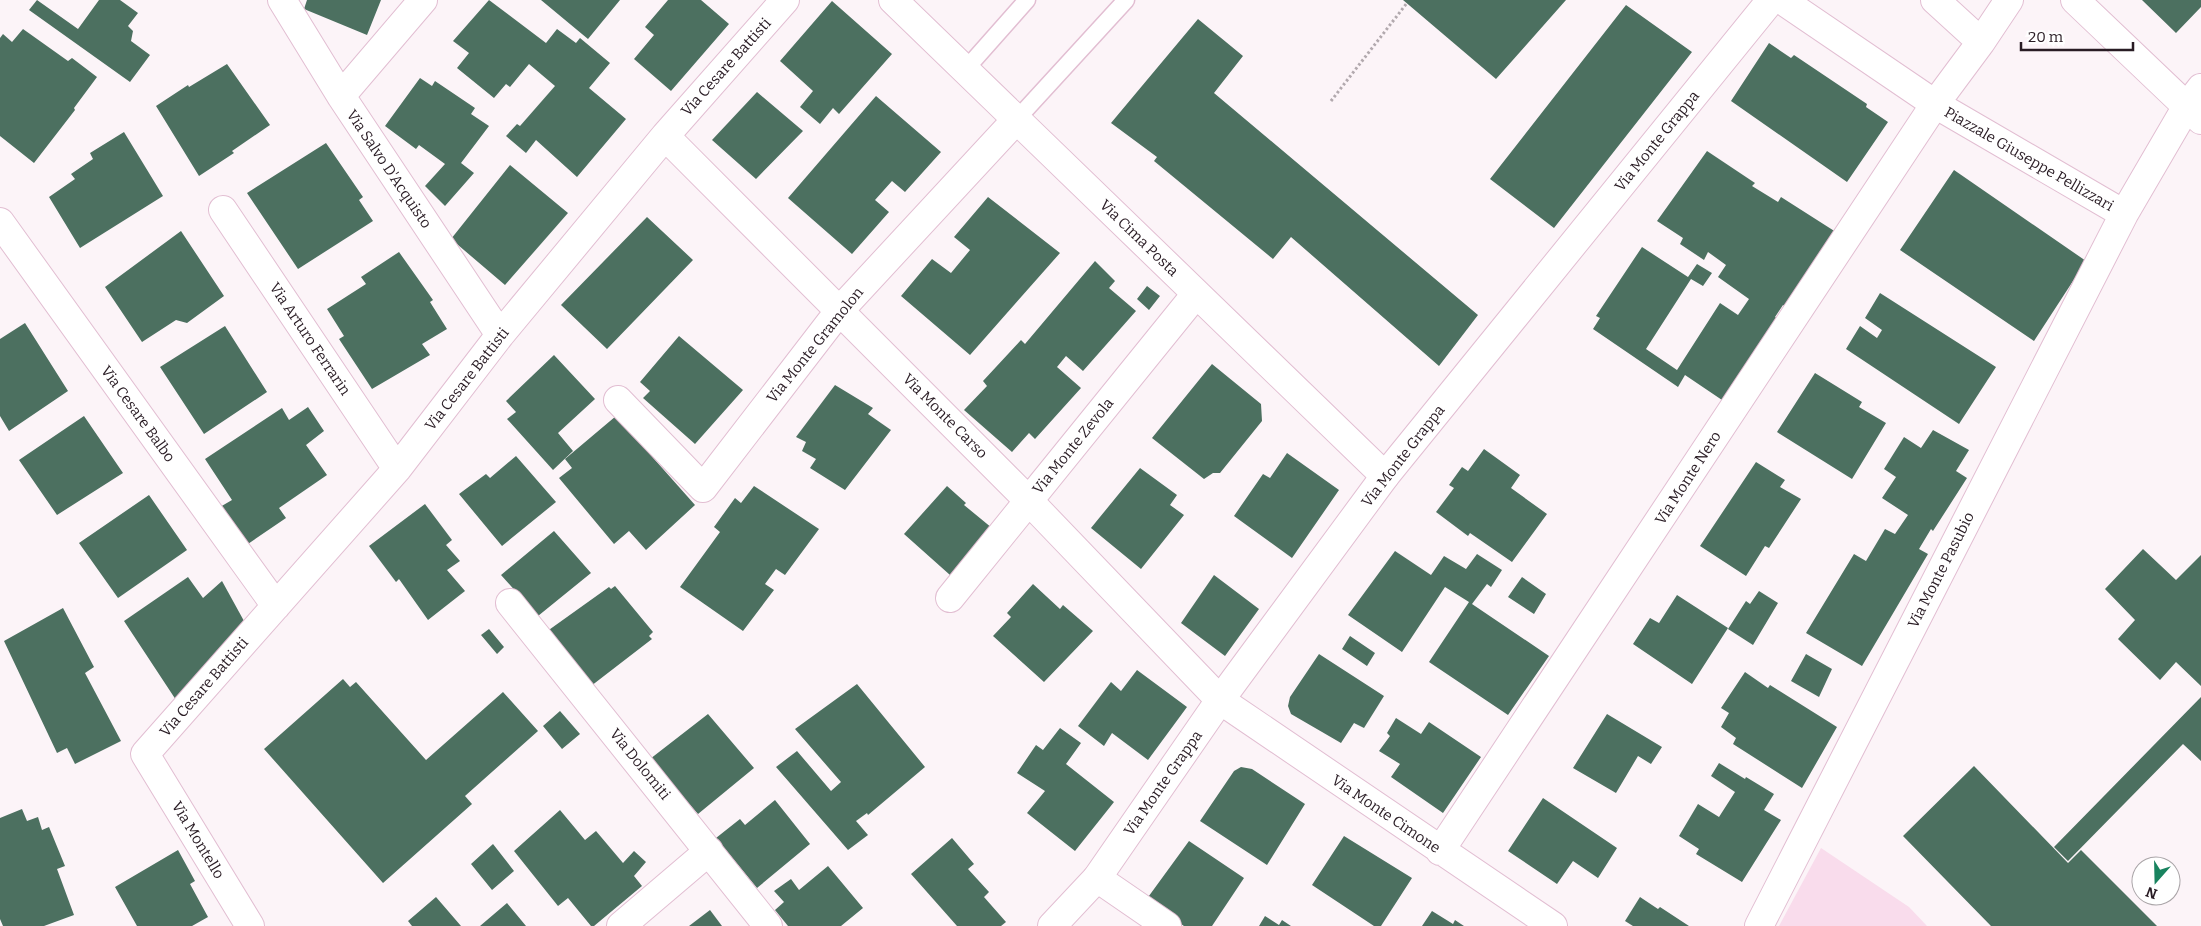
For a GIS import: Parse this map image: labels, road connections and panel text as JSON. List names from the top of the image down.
{
  "streets": {
    "street": [
      "Via Cesare Battisti",
      "Via Monte Grappa",
      "Piazzale Giuseppe Pellizzari",
      "Via Salvo D'Acquisto",
      "Via Cima Posta",
      "Via Arturo Ferrarin",
      "Via Monte Gramolon",
      "Via Cesare Balbo",
      "Via Monte Carso",
      "Via Monte Zevola",
      "Via Monte Nero",
      "Via Monte Pasubio",
      "Via Dolomiti",
      "Via Monte Cimone",
      "Via Montello"
    ]
  },
  "crossings": [
    ["Via Cesare Battisti", "Via Salvo D'Acquisto"],
    ["Via Cesare Battisti", "Via Arturo Ferrarin"],
    ["Via Cesare Battisti", "Via Cesare Balbo"],
    ["Via Cesare Battisti", "Via Monte Carso"],
    ["Via Cesare Battisti", "Via Montello"],
    ["Via Monte Grappa", "Via Cima Posta"],
    ["Via Monte Grappa", "Via Monte Carso"],
    ["Via Monte Grappa", "Via Monte Cimone"],
    ["Piazzale Giuseppe Pellizzari", "Via Monte Nero"],
    ["Piazzale Giuseppe Pellizzari", "Via Monte Pasubio"],
    ["Via Cima Posta", "Via Monte Gramolon"],
    ["Via Cima Posta", "Via Monte Zevola"],
    ["Via Monte Gramolon", "Via Monte Carso"],
    ["Via Monte Carso", "Via Monte Zevola"],
    ["Via Monte Carso", "Via Monte Cimone"],
    ["Via Monte Nero", "Via Monte Cimone"]
  ],
  "scale_bar": "20 m",
  "north": "bottom"
}
